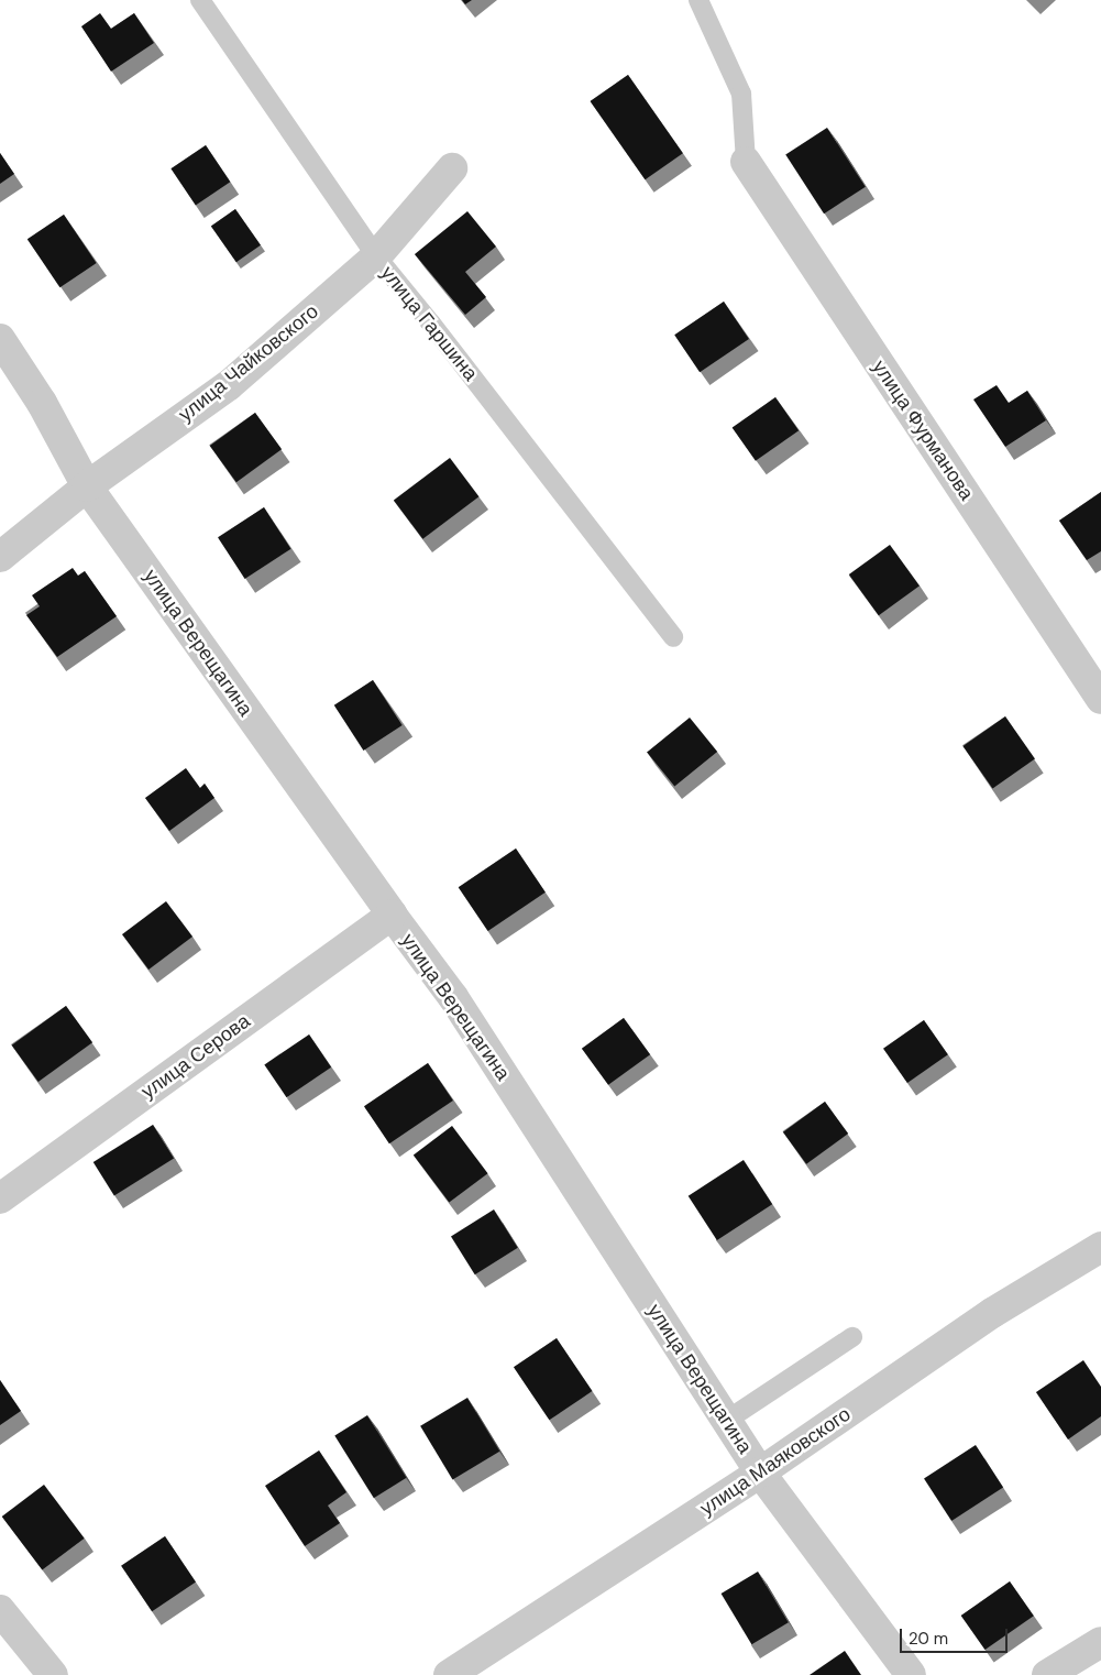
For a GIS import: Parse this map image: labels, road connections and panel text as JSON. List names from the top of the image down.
{
  "streets": {
    "street": [
      "улица Чайковского",
      "улица Фурманова",
      "улица Верещагина",
      "улица Серова",
      "улица Маяковского"
    ],
    "lane": ["улица Гаршина"]
  },
  "crossings": [
    ["улица Гаршина", "улица Чайковского"],
    ["улица Чайковского", "улица Верещагина"],
    ["улица Верещагина", "улица Серова"],
    ["улица Верещагина", "улица Маяковского"]
  ],
  "scale_bar": "20 m"
}
